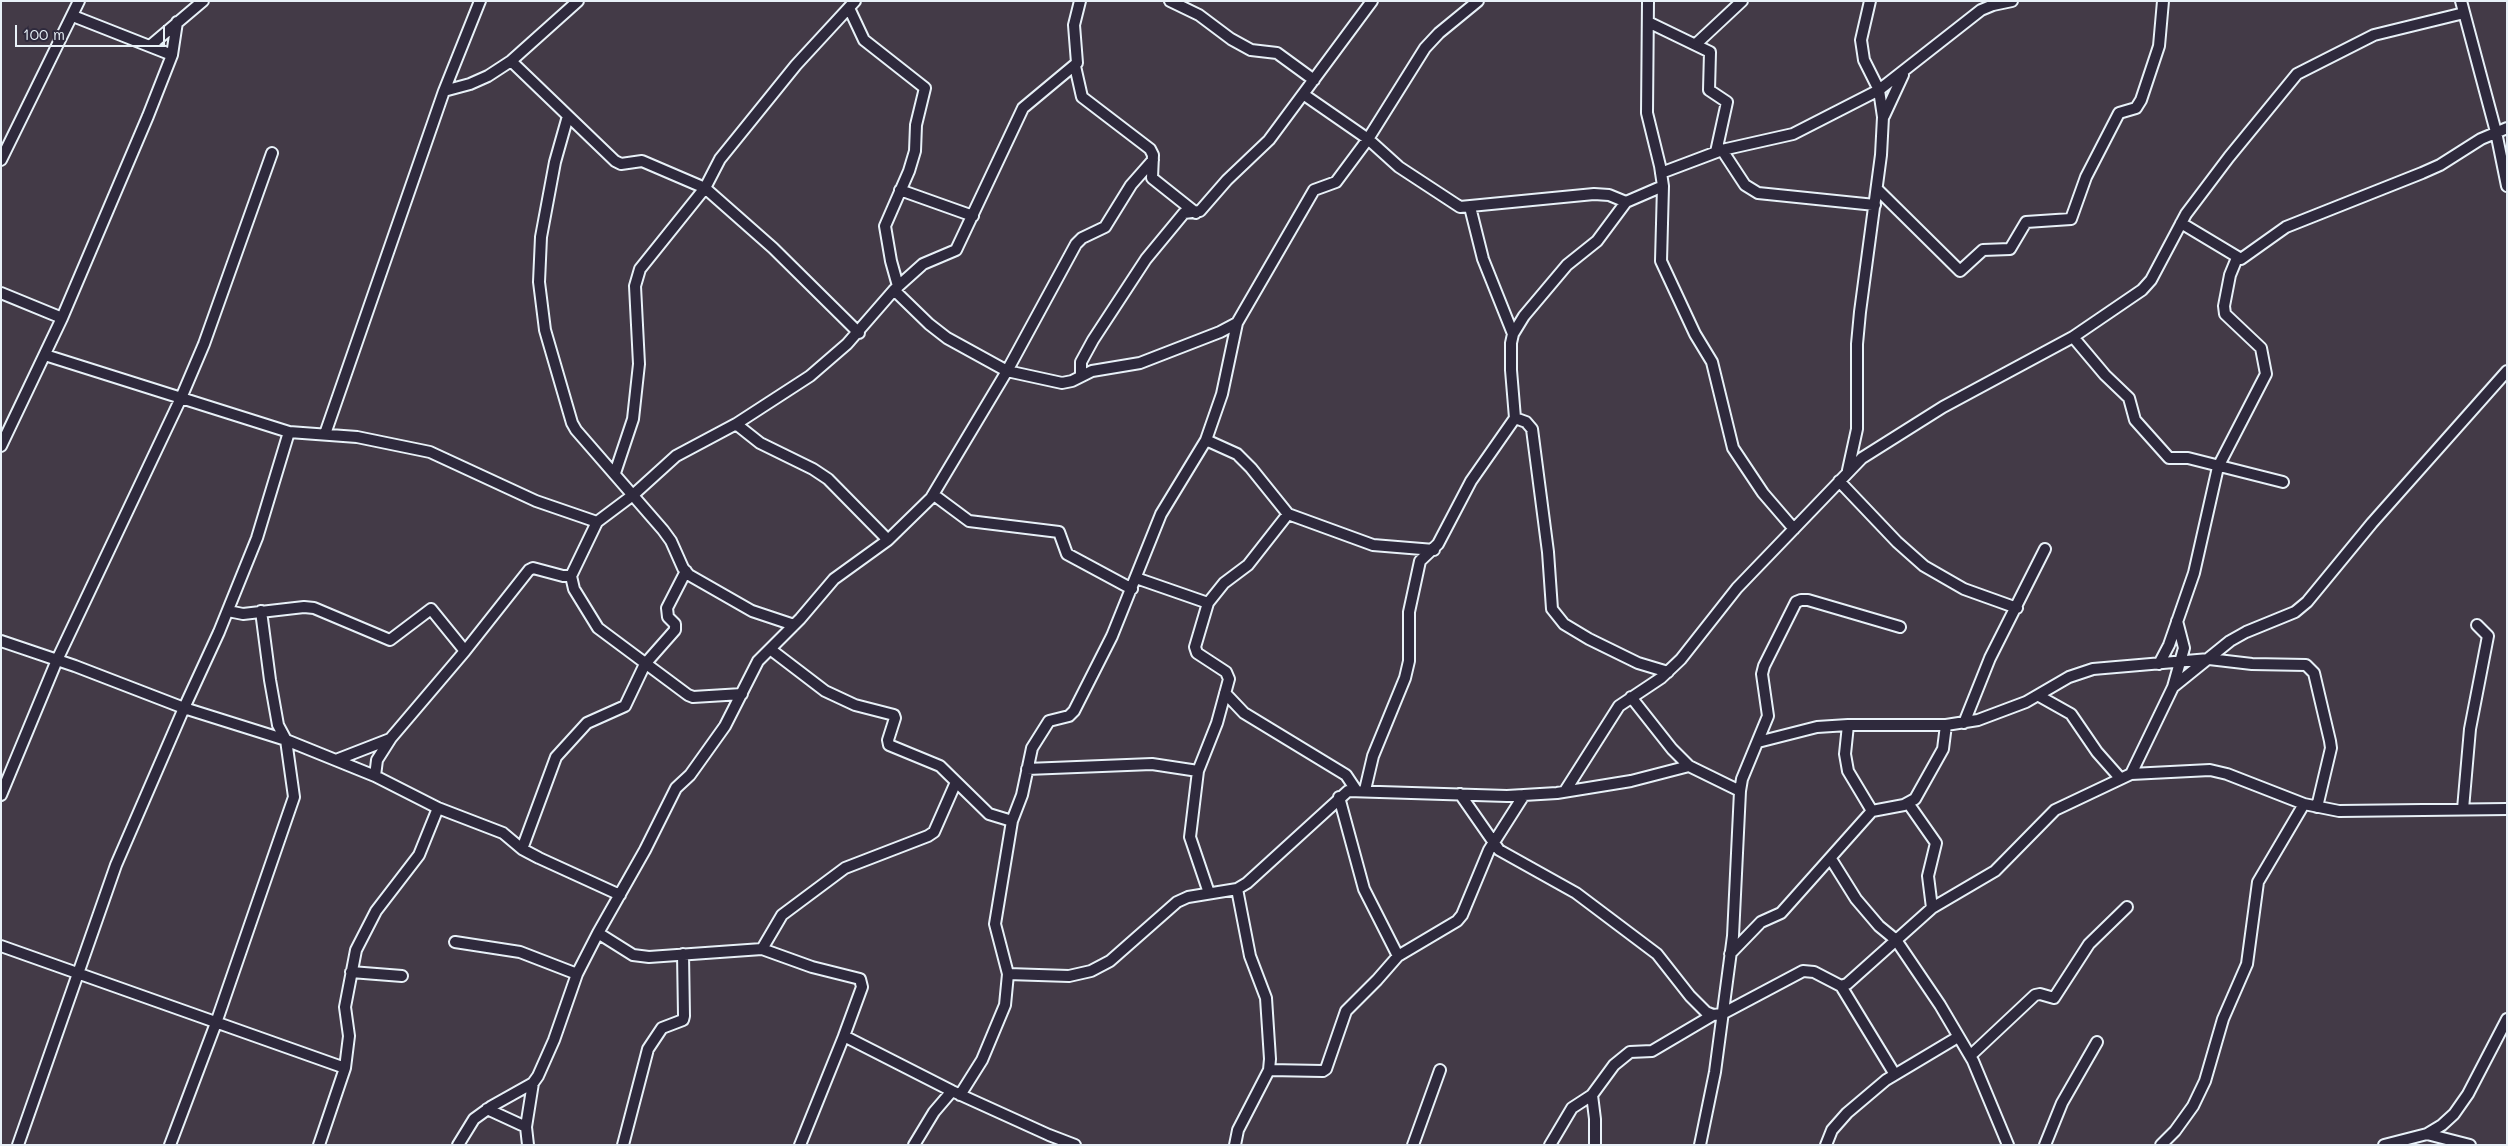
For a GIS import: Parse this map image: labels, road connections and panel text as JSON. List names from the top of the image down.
{
  "scale_bar": "100 m"
}
